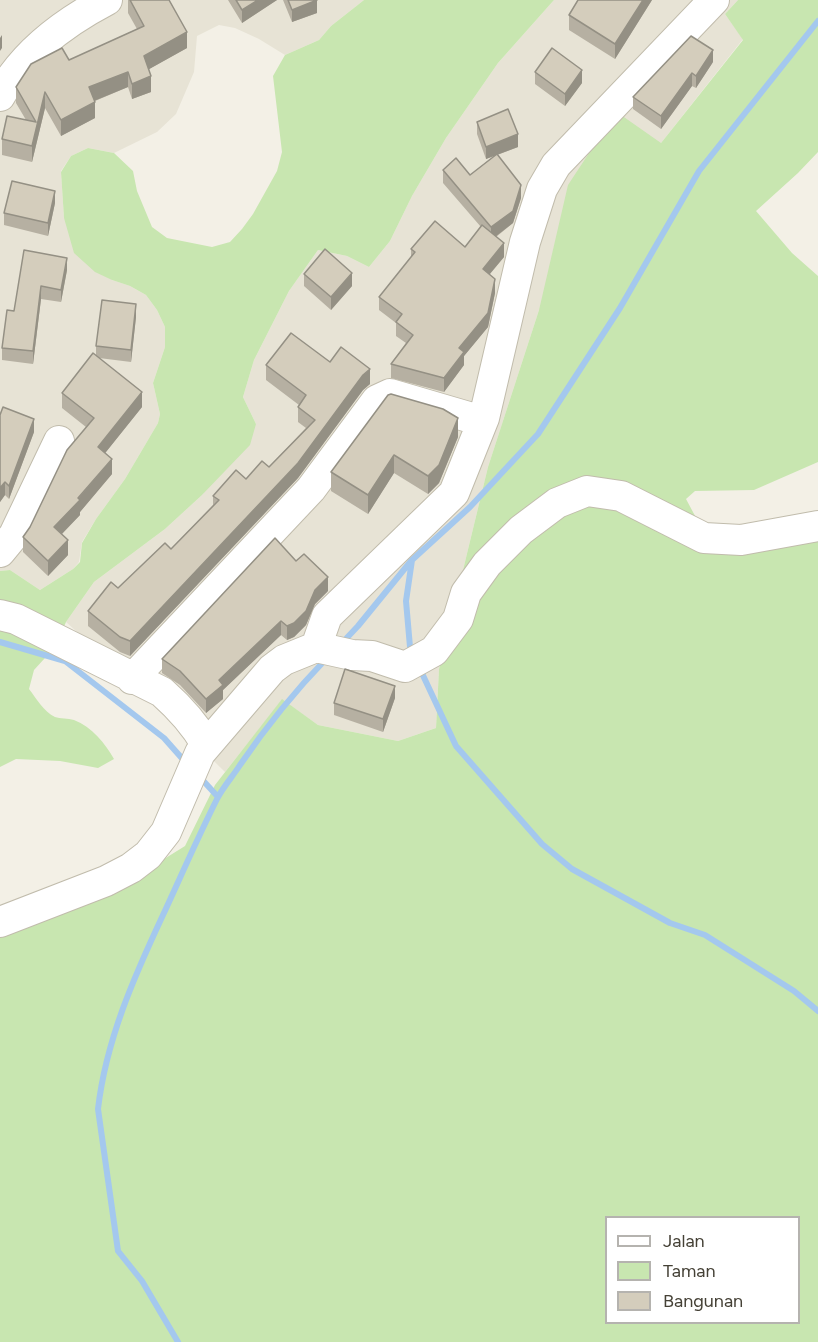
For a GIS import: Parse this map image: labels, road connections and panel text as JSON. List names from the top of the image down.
{
  "legend": ["Jalan", "Taman", "Bangunan"]
}
